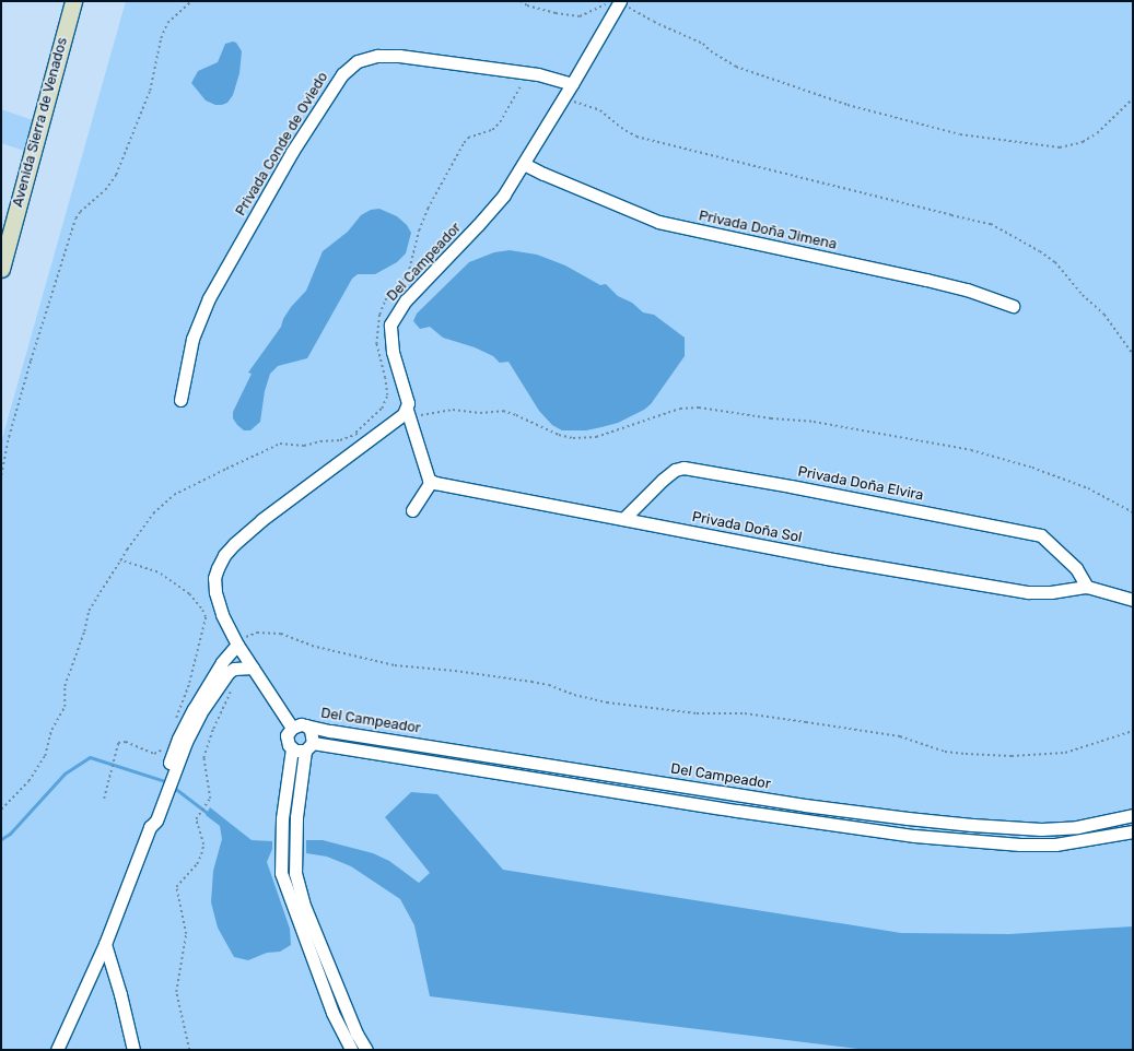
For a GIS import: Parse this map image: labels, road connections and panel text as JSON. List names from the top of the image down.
{
  "streets": {
    "street": [
      "Avenida Sierra de Venados",
      "Privada Conde de Oviedo",
      "Privada Doña Jimena",
      "Del Campeador",
      "Privada Doña Elvira",
      "Privada Doña Sol"
    ]
  },
  "crossings": [
    ["Privada Conde de Oviedo", "Del Campeador"],
    ["Privada Doña Jimena", "Del Campeador"],
    ["Privada Doña Elvira", "Privada Doña Sol"]
  ]
}
